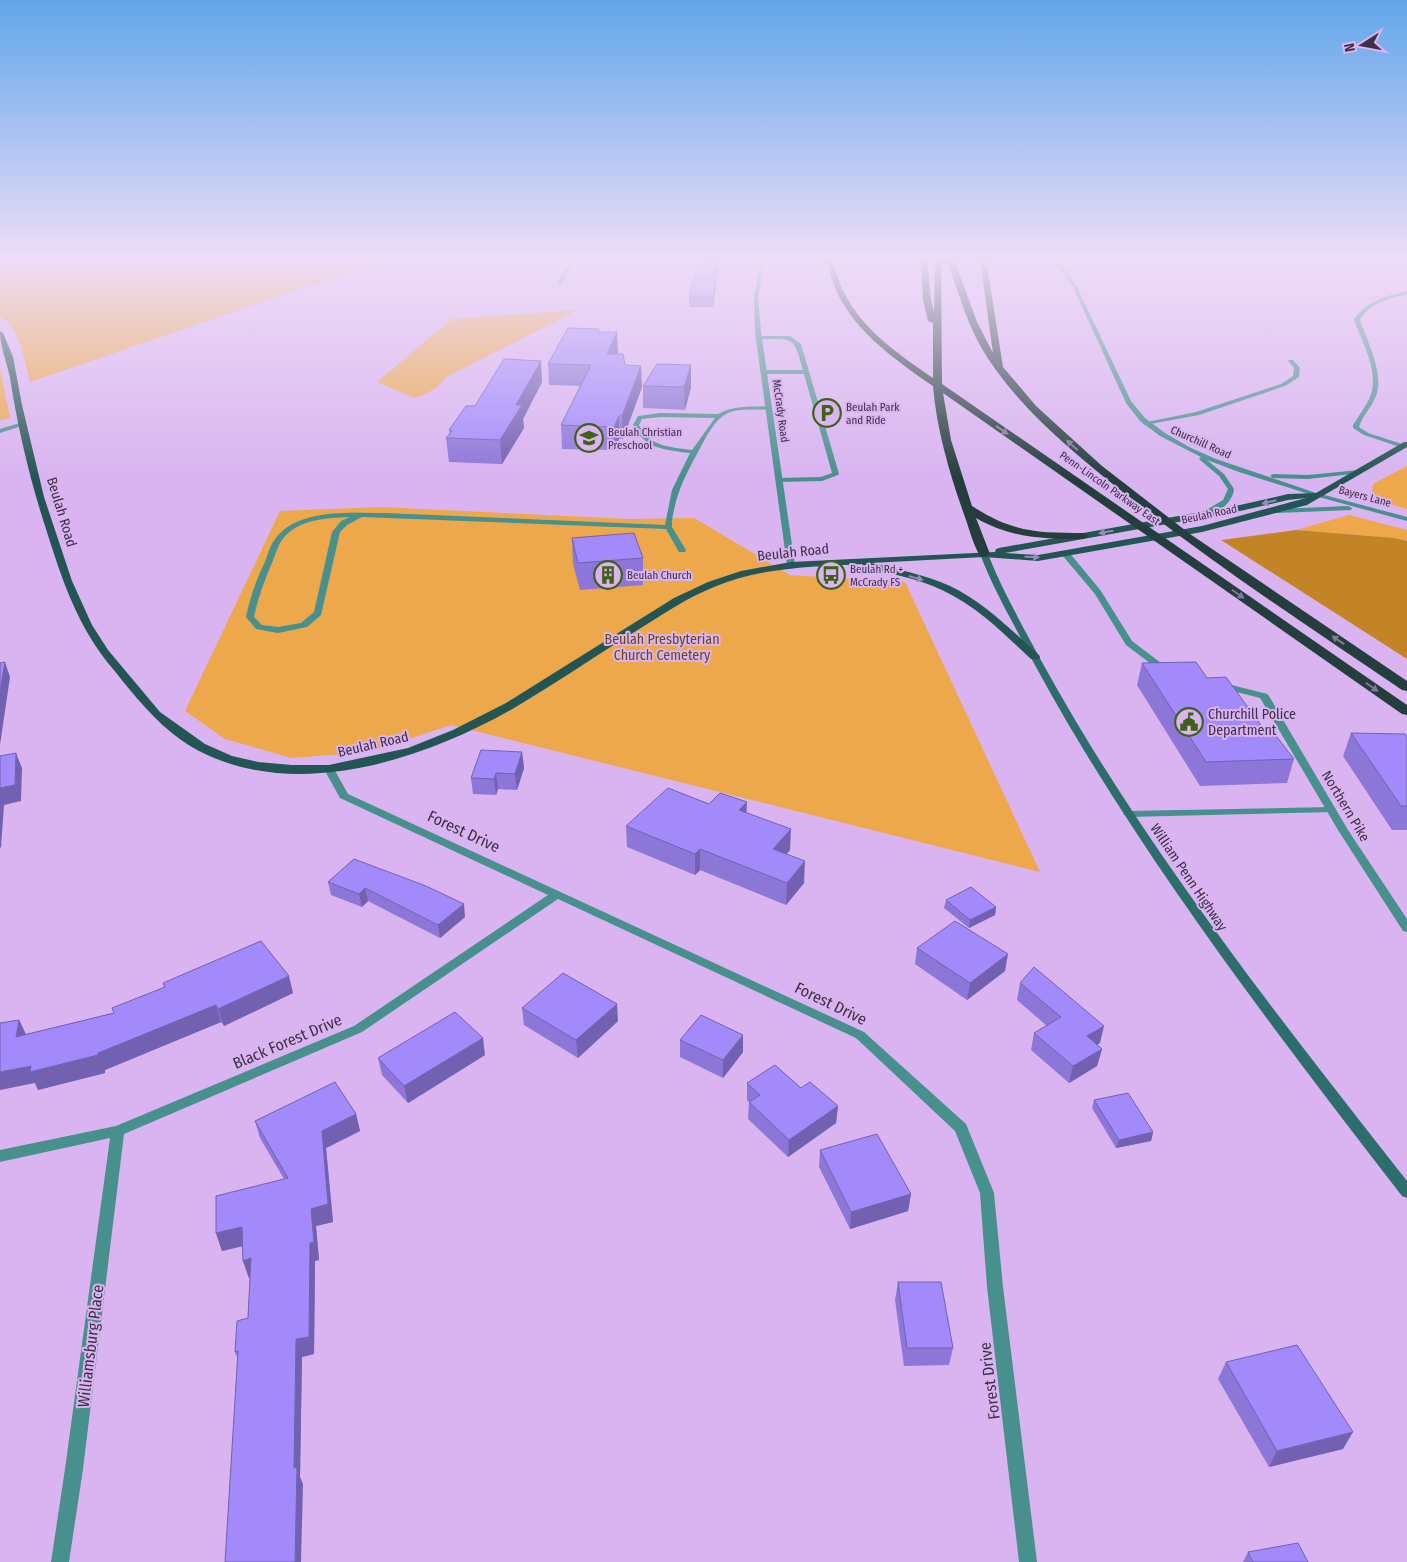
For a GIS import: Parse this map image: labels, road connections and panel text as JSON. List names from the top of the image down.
{
  "streets": {
    "highway": ["Penn-Lincoln Parkway East"],
    "main road": ["Beulah Road", "William Penn Highway"],
    "street": [
      "McCrady Road",
      "Churchill Road",
      "Bayers Lane",
      "Northern Pike",
      "Forest Drive",
      "Black Forest Drive",
      "Williamsburg Place"
    ]
  },
  "crossings": [
    ["McCrady Road", "Beulah Road"],
    ["Churchill Road", "Bayers Lane"],
    ["Churchill Road", "Beulah Road"],
    ["Bayers Lane", "Beulah Road"],
    ["Beulah Road", "Forest Drive"],
    ["Beulah Road", "William Penn Highway"],
    ["Forest Drive", "Black Forest Drive"],
    ["Black Forest Drive", "Williamsburg Place"]
  ],
  "parks": ["Beulah Presbyterian Church Cemetery"],
  "places": {
    "parking": ["Beulah Park and Ride"],
    "school or university": ["Beulah Christian Preschool"],
    "building": ["Beulah Church"],
    "bus stop": ["Beulah Rd + McCrady FS"],
    "public building": ["Churchill Police Department"]
  },
  "north": "left"
}
